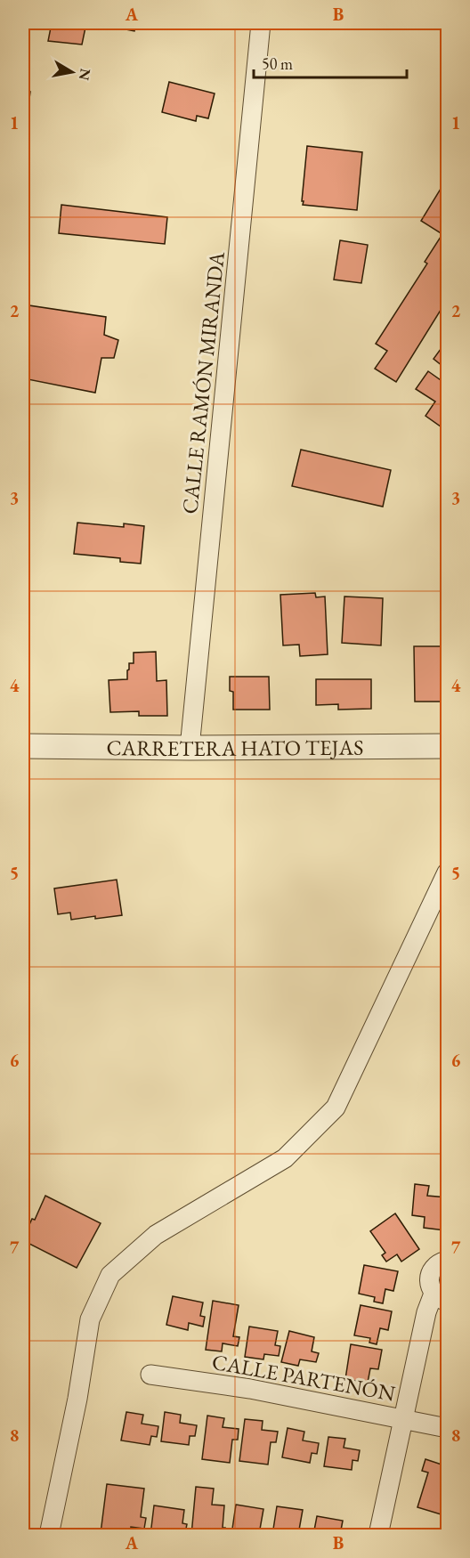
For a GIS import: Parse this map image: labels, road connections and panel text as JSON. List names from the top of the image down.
{
  "streets": {
    "street": ["CALLE RAMÓN MIRANDA", "CARRETERA HATO TEJAS", "CALLE PARTENÓN"]
  },
  "crossings": [
    ["CALLE RAMÓN MIRANDA", "CARRETERA HATO TEJAS"]
  ],
  "scale_bar": "50 m",
  "north": "right",
  "grid": {
    "columns": ["A", "B"],
    "rows": [
      "1",
      "2",
      "3",
      "4",
      "5",
      "6",
      "7",
      "8"
    ]
  }
}
